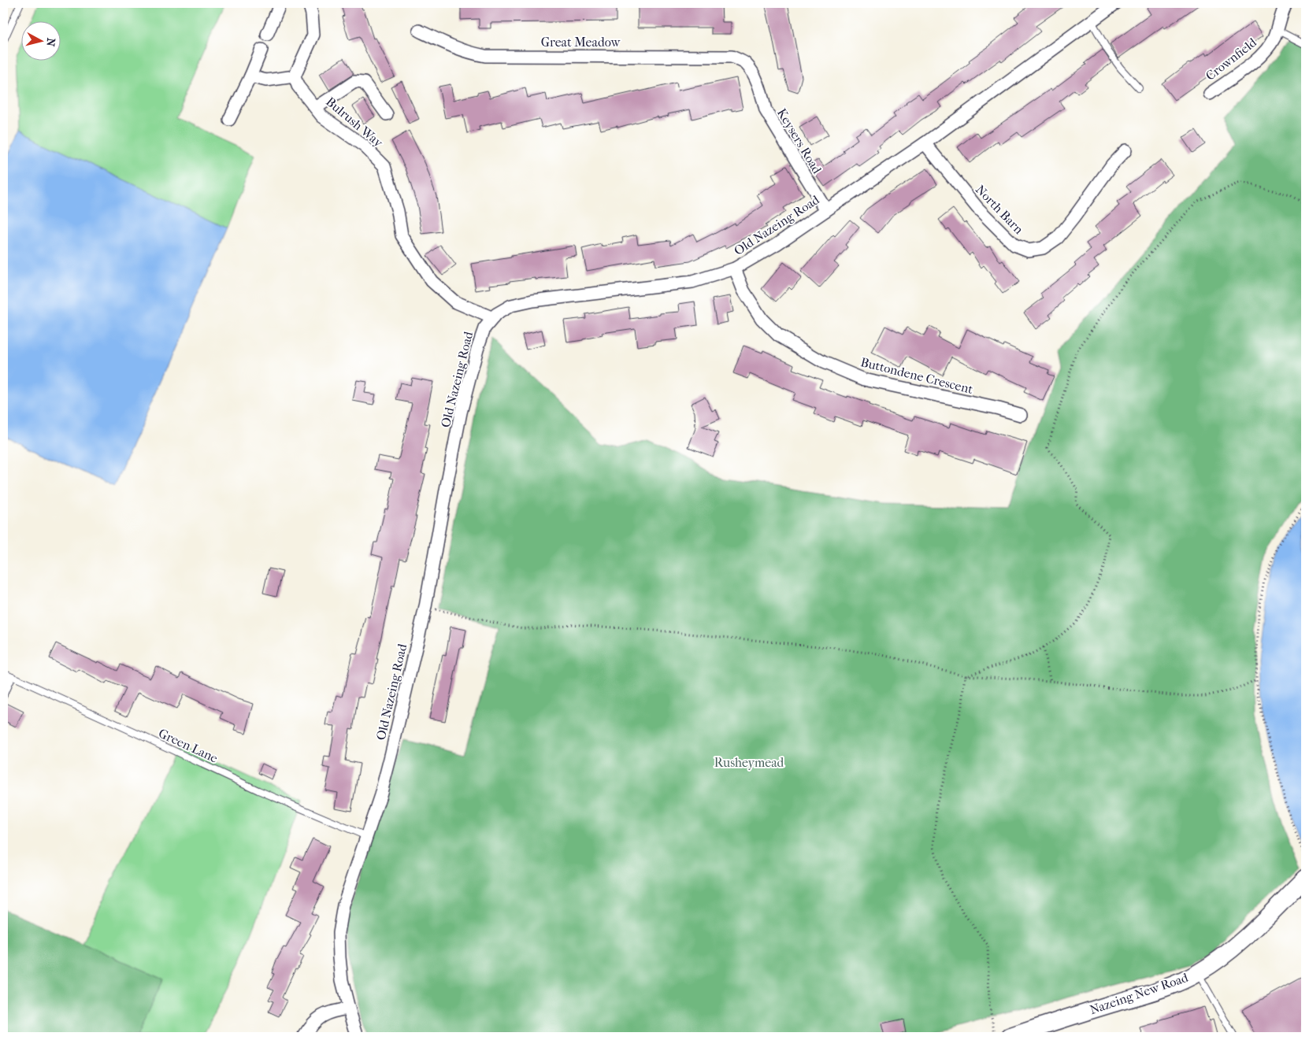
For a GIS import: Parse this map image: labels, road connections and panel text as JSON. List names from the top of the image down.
{
  "streets": {
    "main road": ["Nazeing New Road"],
    "street": [
      "Great Meadow",
      "Crownfield",
      "Bulrush Way",
      "Keysers Road",
      "North Barn",
      "Old Nazeing Road",
      "Buttondene Crescent"
    ],
    "lane": ["Green Lane"]
  },
  "crossings": [
    ["Great Meadow", "Keysers Road"],
    ["Bulrush Way", "Old Nazeing Road"],
    ["Keysers Road", "Old Nazeing Road"],
    ["North Barn", "Old Nazeing Road"],
    ["Old Nazeing Road", "Buttondene Crescent"],
    ["Old Nazeing Road", "Green Lane"]
  ],
  "parks": ["Rusheymead"],
  "north": "right"
}
